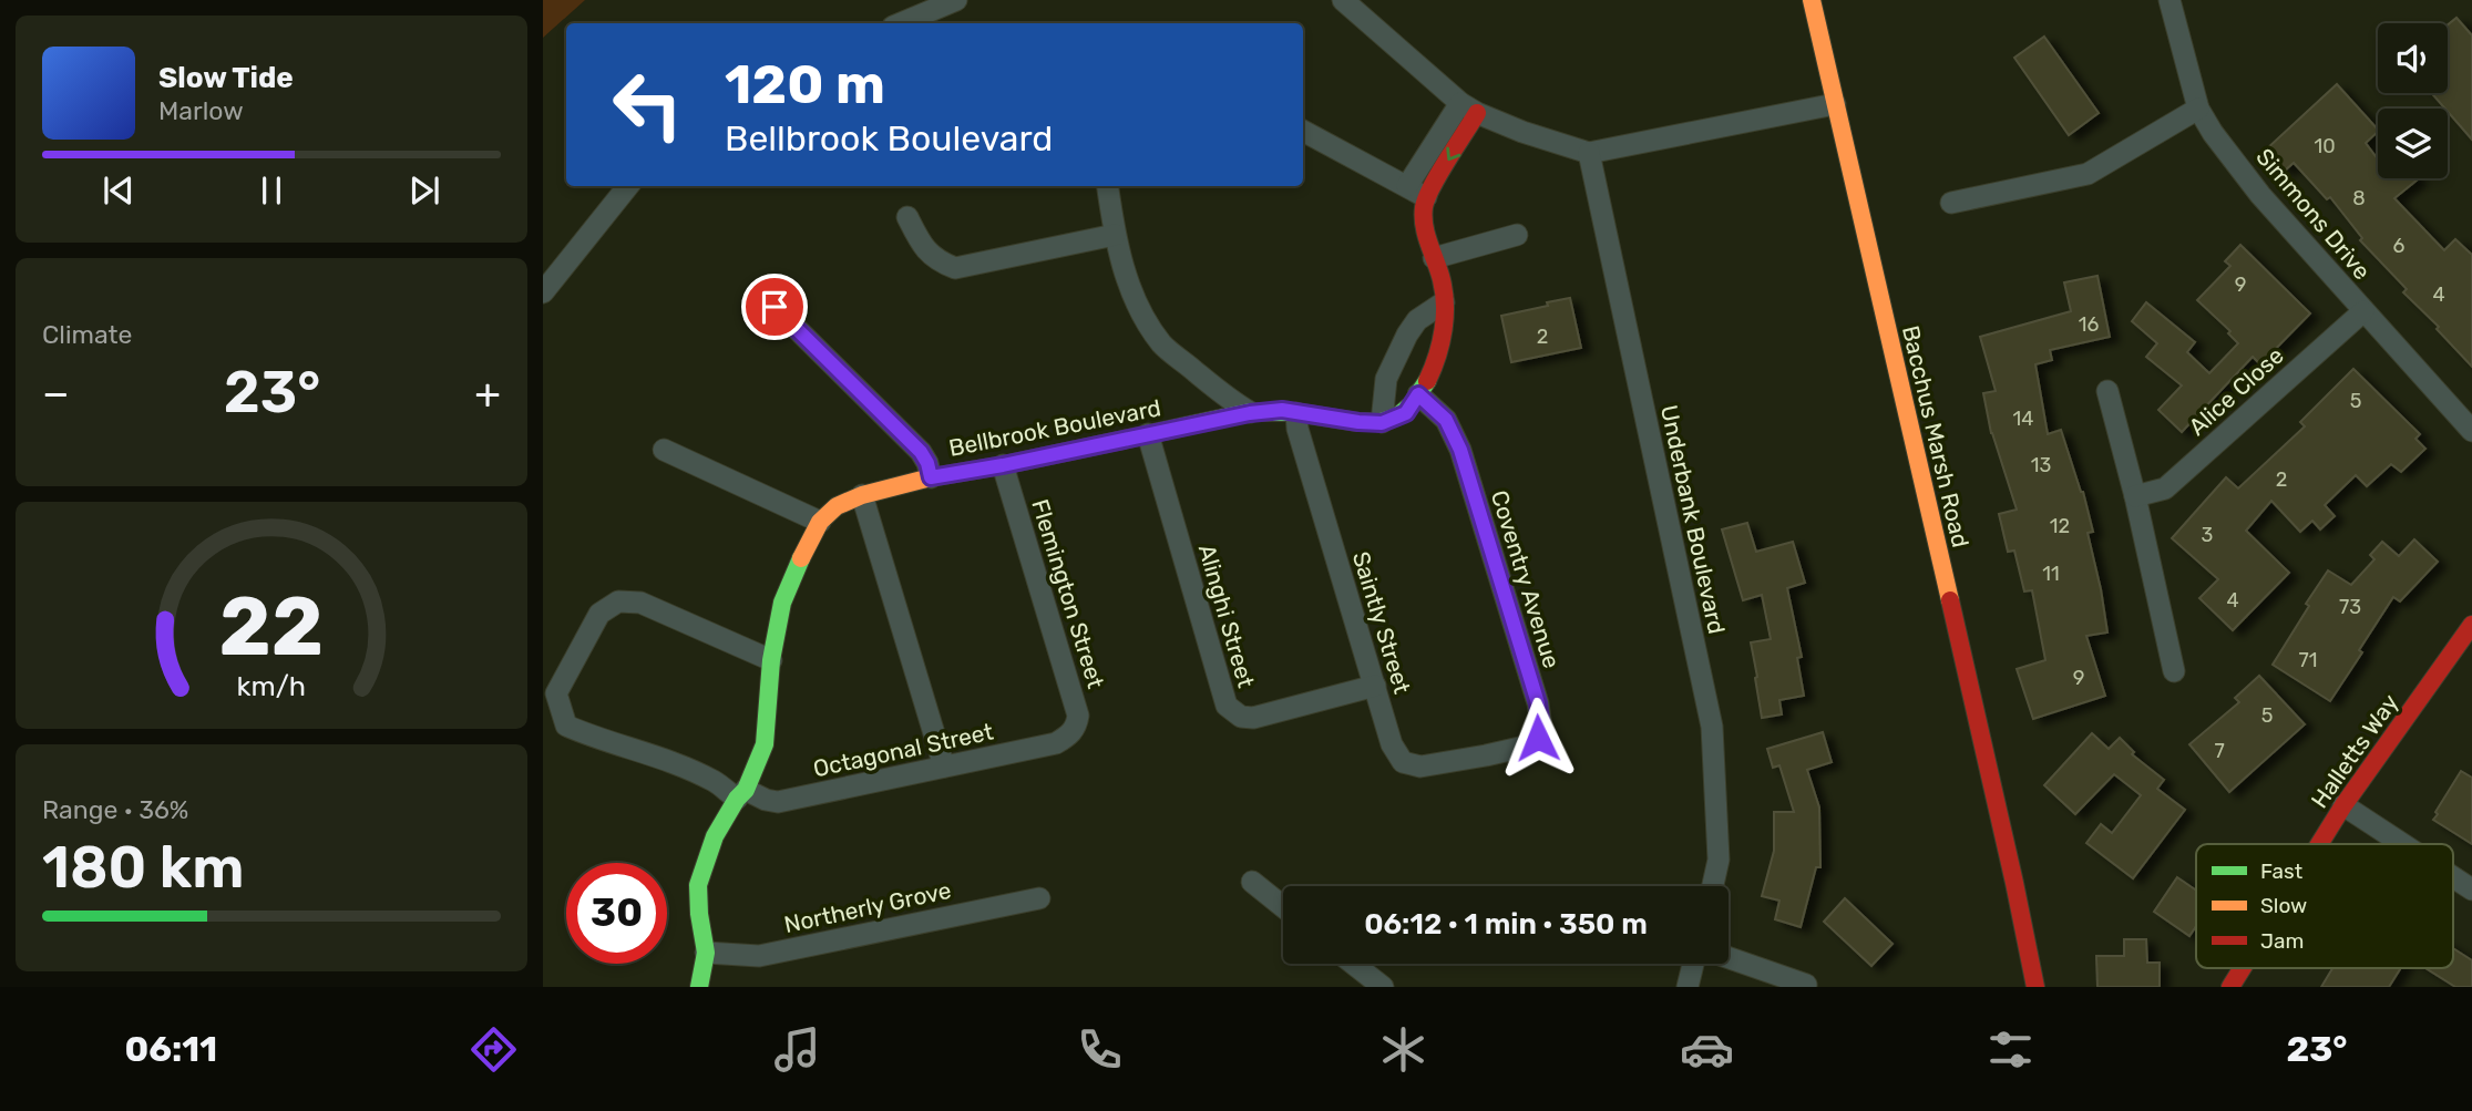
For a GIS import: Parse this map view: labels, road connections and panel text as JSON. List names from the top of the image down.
{
  "streets": {
    "street": [
      "Simmons Drive",
      "Alice Close",
      "Bellbrook Boulevard",
      "Bacchus Marsh Road",
      "Underbank Boulevard",
      "Coventry Avenue",
      "Flemington Street",
      "Alinghi Street",
      "Saintly Street",
      "Octagonal Street",
      "Halletts Way",
      "Northerly Grove"
    ]
  },
  "crossings": [
    ["Simmons Drive", "Alice Close"],
    ["Bellbrook Boulevard", "Flemington Street"],
    ["Bellbrook Boulevard", "Alinghi Street"],
    ["Bellbrook Boulevard", "Saintly Street"],
    ["Bellbrook Boulevard", "Octagonal Street"],
    ["Bellbrook Boulevard", "Northerly Grove"],
    ["Coventry Avenue", "Saintly Street"],
    ["Flemington Street", "Octagonal Street"],
    ["Alinghi Street", "Saintly Street"]
  ],
  "house_numbers": [
    "10",
    "8",
    "6",
    "9",
    "4",
    "16",
    "2",
    "5",
    "14",
    "13",
    "2",
    "12",
    "3",
    "11",
    "4",
    "73",
    "71",
    "9",
    "5",
    "7"
  ],
  "legend": ["Fast", "Slow", "Jam"],
  "page": {
    "turn": ["120 m", "Bellbrook Boulevard"],
    "song": ["Slow Tide", "Marlow"],
    "tile": [
      "Climate",
      ["Range · 36%", "180 km"]
    ],
    "heat": ["−", "23°", "+"],
    "limit": "30",
    "trip": "06:12 · 1 min · 350 m",
    "tabs": ["06:11", "23°"],
    "gauge": ["22", "km/h"]
  }
}
